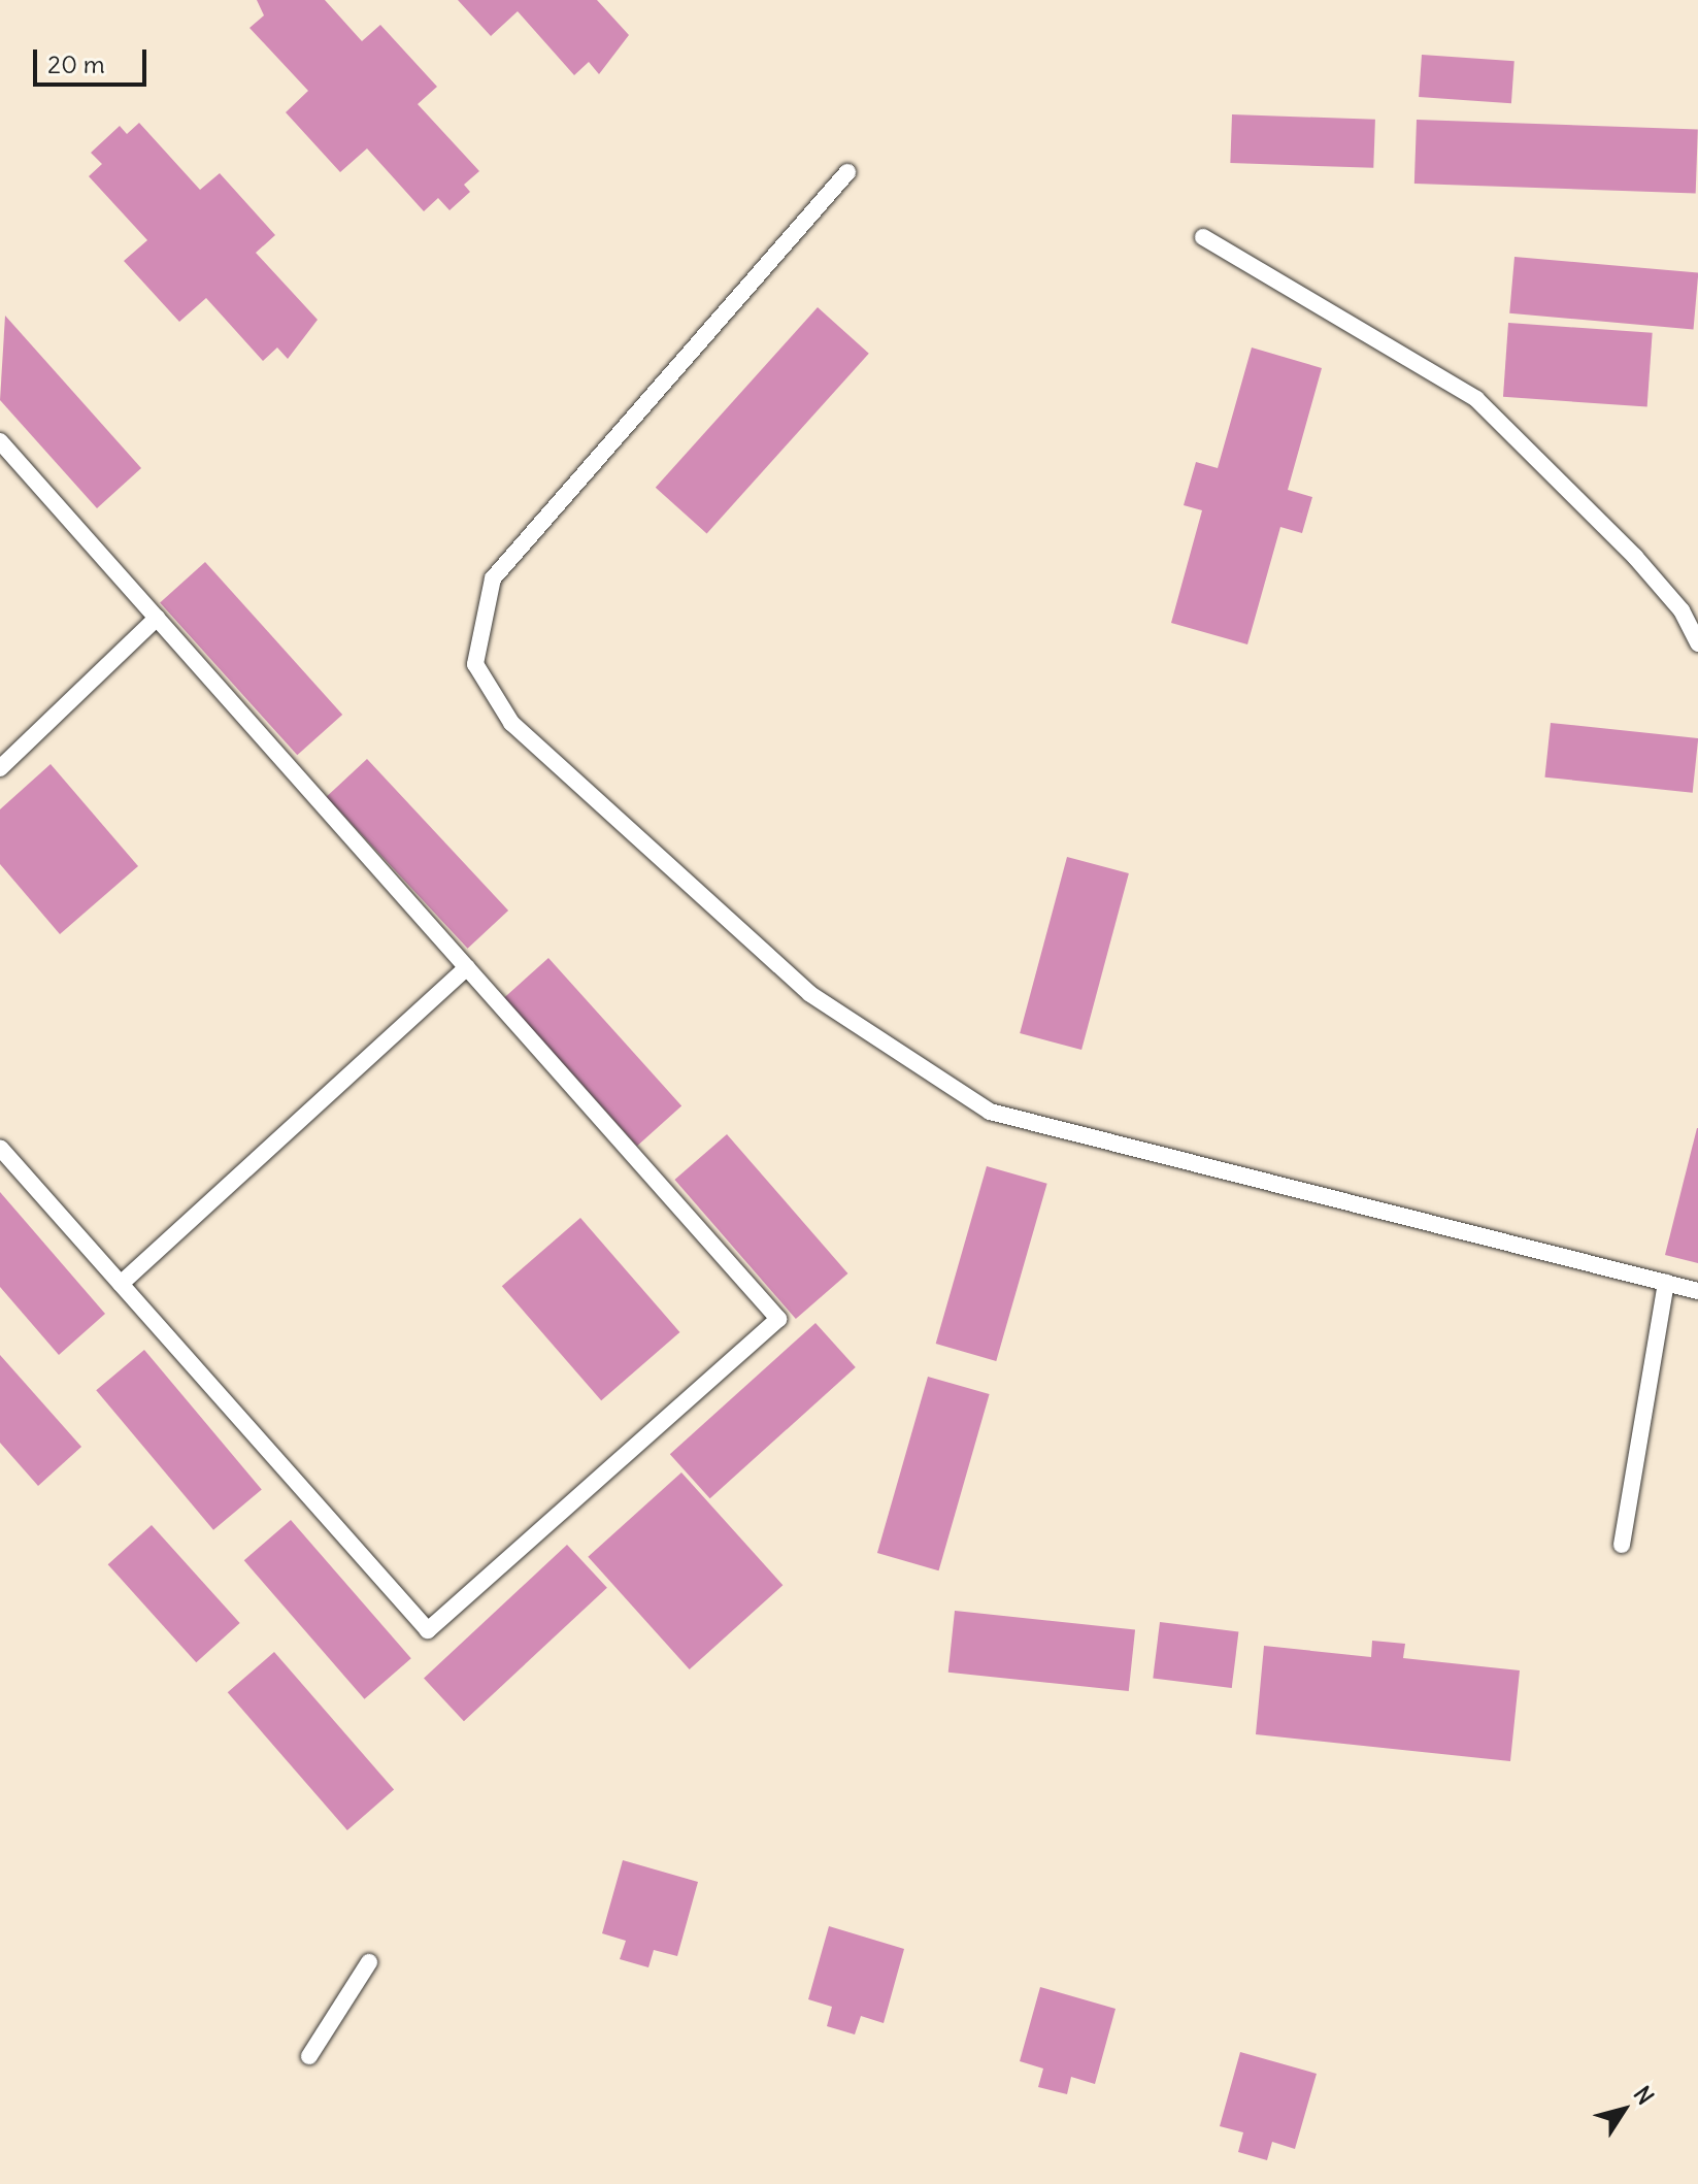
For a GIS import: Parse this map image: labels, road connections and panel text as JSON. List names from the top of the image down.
{
  "scale_bar": "20 m",
  "north": "top right"
}
